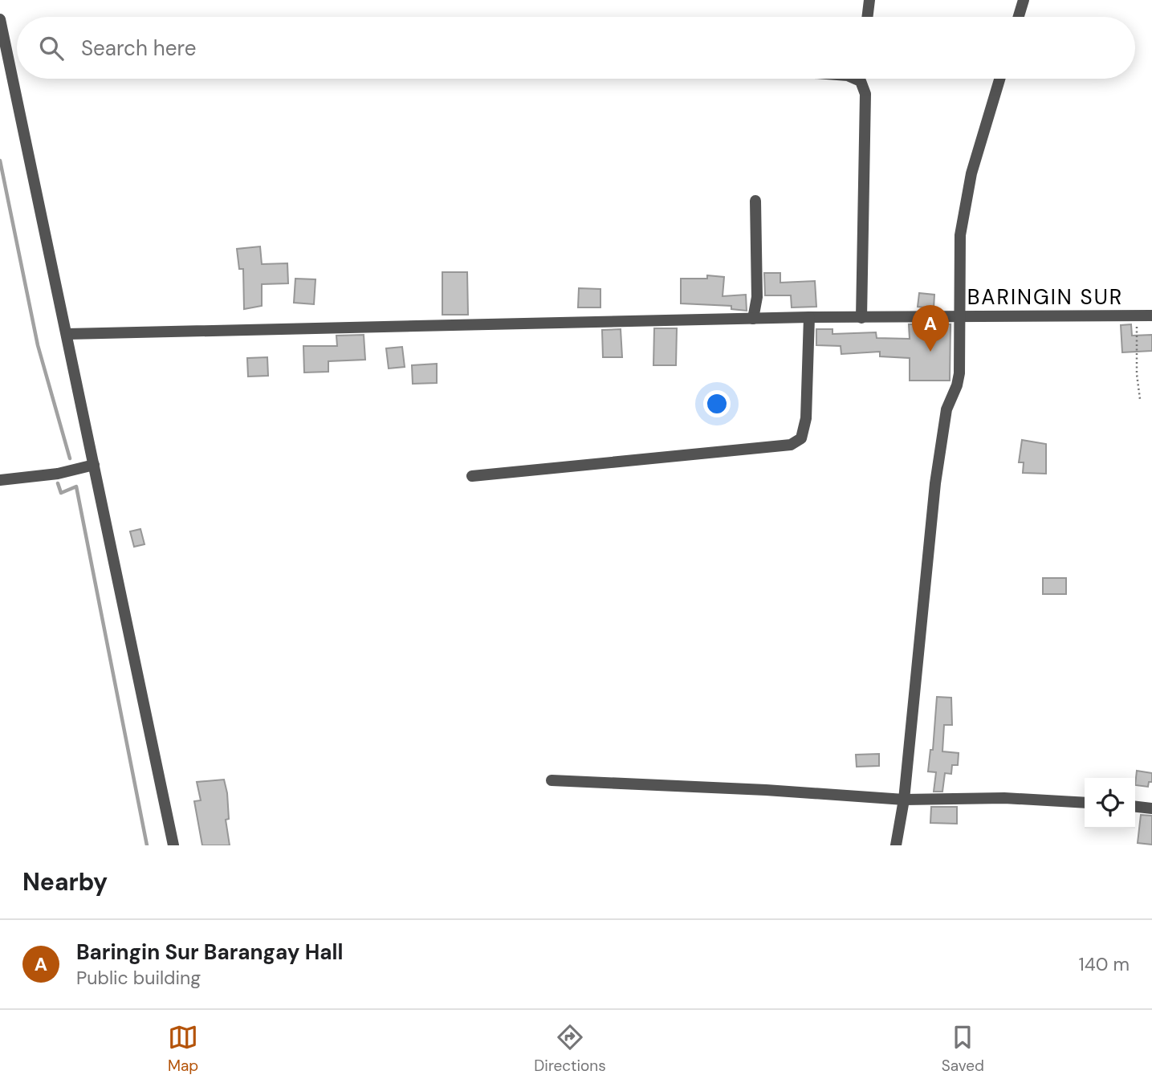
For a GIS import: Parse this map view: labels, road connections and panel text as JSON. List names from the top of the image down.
{
  "districts": ["BARINGIN SUR"],
  "page": {
    "search": "Search here",
    "pins": "A",
    "heading": "Nearby",
    "list": [
      {
        "mark": "A",
        "name": "Baringin Sur Barangay Hall",
        "note": "Public building",
        "value": "140 m"
      }
    ],
    "nav": ["Map", "Directions", "Saved"]
  }
}
